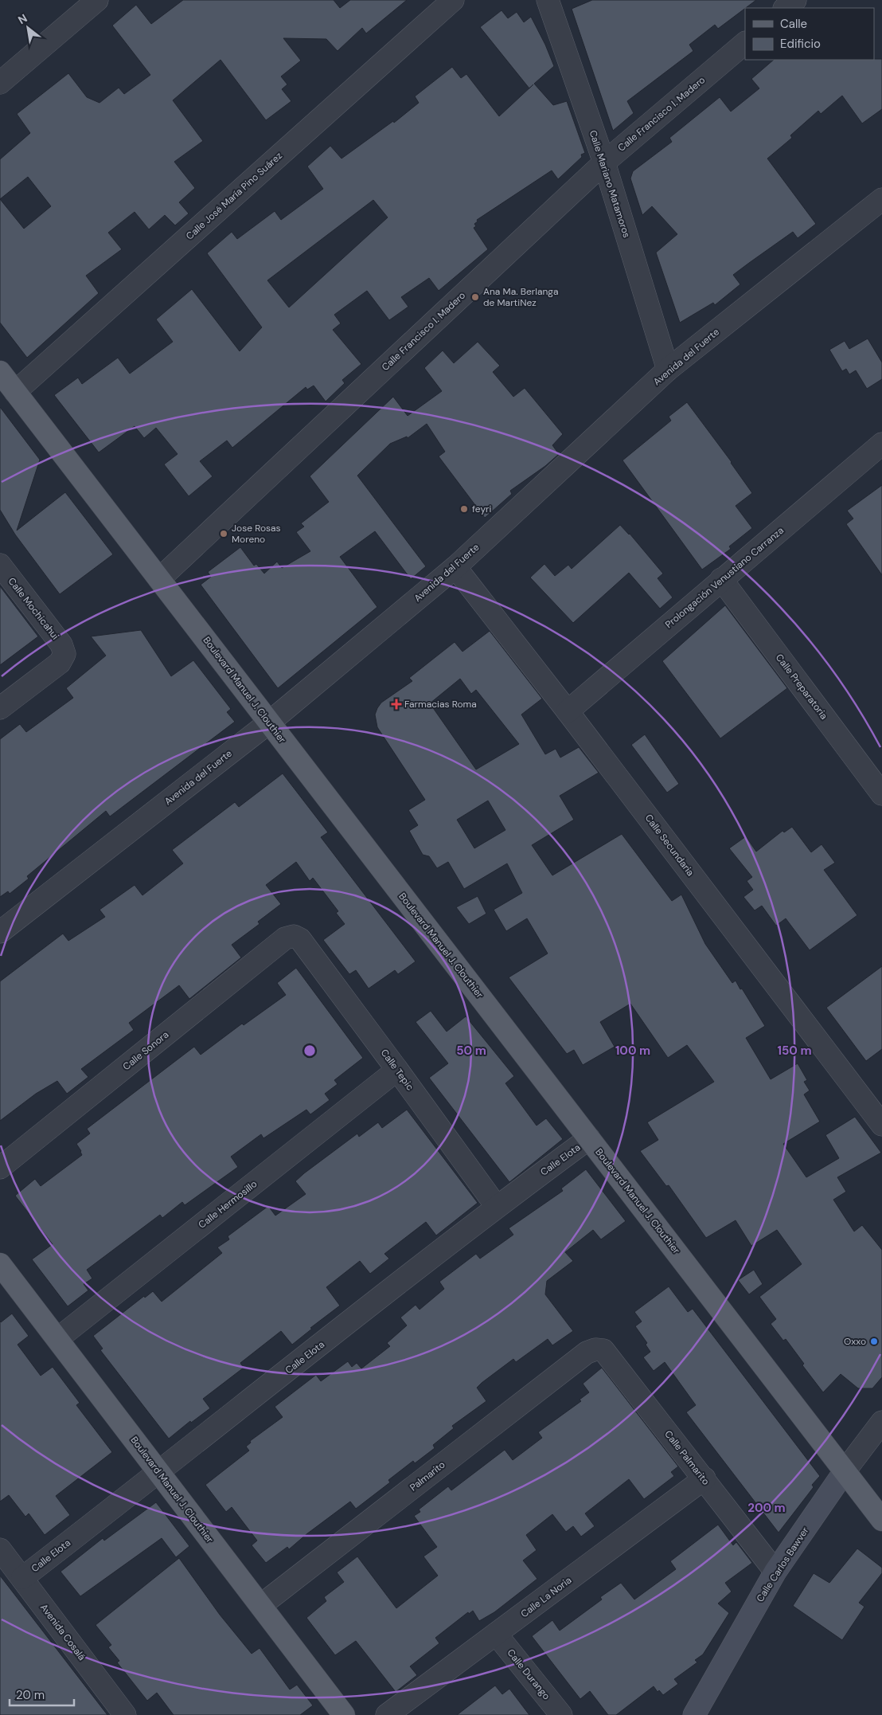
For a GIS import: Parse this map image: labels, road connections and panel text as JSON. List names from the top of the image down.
{
  "streets": {
    "main road": ["Boulevard Manuel J. Clouthier", "Calle Carlos Bawver"],
    "street": [
      "Calle Francisco I. Madero",
      "Calle Mariano Matamoros",
      "Calle José María Pino Suárez",
      "Avenida del Fuerte",
      "Prolongación Venustiano Carranza",
      "Calle Mochicahui",
      "Calle Preparatoria",
      "Calle Secundaria",
      "Calle Sonora",
      "Calle Tepic",
      "Calle Elota",
      "Calle Hermosillo",
      "Calle Palmarito",
      "Palmarito",
      "Calle La Noria",
      "Avenida Cosalá",
      "Calle Durango"
    ]
  },
  "crossings": [
    ["Calle Francisco I. Madero", "Calle Mariano Matamoros"],
    ["Calle Francisco I. Madero", "Boulevard Manuel J. Clouthier"],
    ["Calle Mariano Matamoros", "Avenida del Fuerte"],
    ["Calle José María Pino Suárez", "Boulevard Manuel J. Clouthier"],
    ["Avenida del Fuerte", "Boulevard Manuel J. Clouthier"],
    ["Avenida del Fuerte", "Calle Secundaria"],
    ["Prolongación Venustiano Carranza", "Calle Preparatoria"],
    ["Prolongación Venustiano Carranza", "Calle Secundaria"],
    ["Boulevard Manuel J. Clouthier", "Calle Elota"],
    ["Boulevard Manuel J. Clouthier", "Calle Hermosillo"],
    ["Boulevard Manuel J. Clouthier", "Palmarito"],
    ["Boulevard Manuel J. Clouthier", "Calle Carlos Bawver"],
    ["Calle Sonora", "Calle Tepic"],
    ["Calle Tepic", "Calle Elota"],
    ["Calle Tepic", "Calle Hermosillo"],
    ["Calle Elota", "Avenida Cosalá"],
    ["Calle Palmarito", "Palmarito"],
    ["Calle Palmarito", "Calle Carlos Bawver"],
    ["Calle Palmarito", "Calle La Noria"],
    ["Calle La Noria", "Calle Durango"]
  ],
  "places": {
    "other": [
      "Ana Ma. Berlanga de MartiNez",
      "feyri",
      "Jose Rosas Moreno",
      "Oxxo"
    ],
    "health": ["Farmacias Roma"]
  },
  "legend": ["Calle", "Edificio"],
  "scale_bar": "20 m",
  "north": "top left",
  "rings": [
    "50 m",
    "100 m",
    "150 m",
    "200 m"
  ]
}
